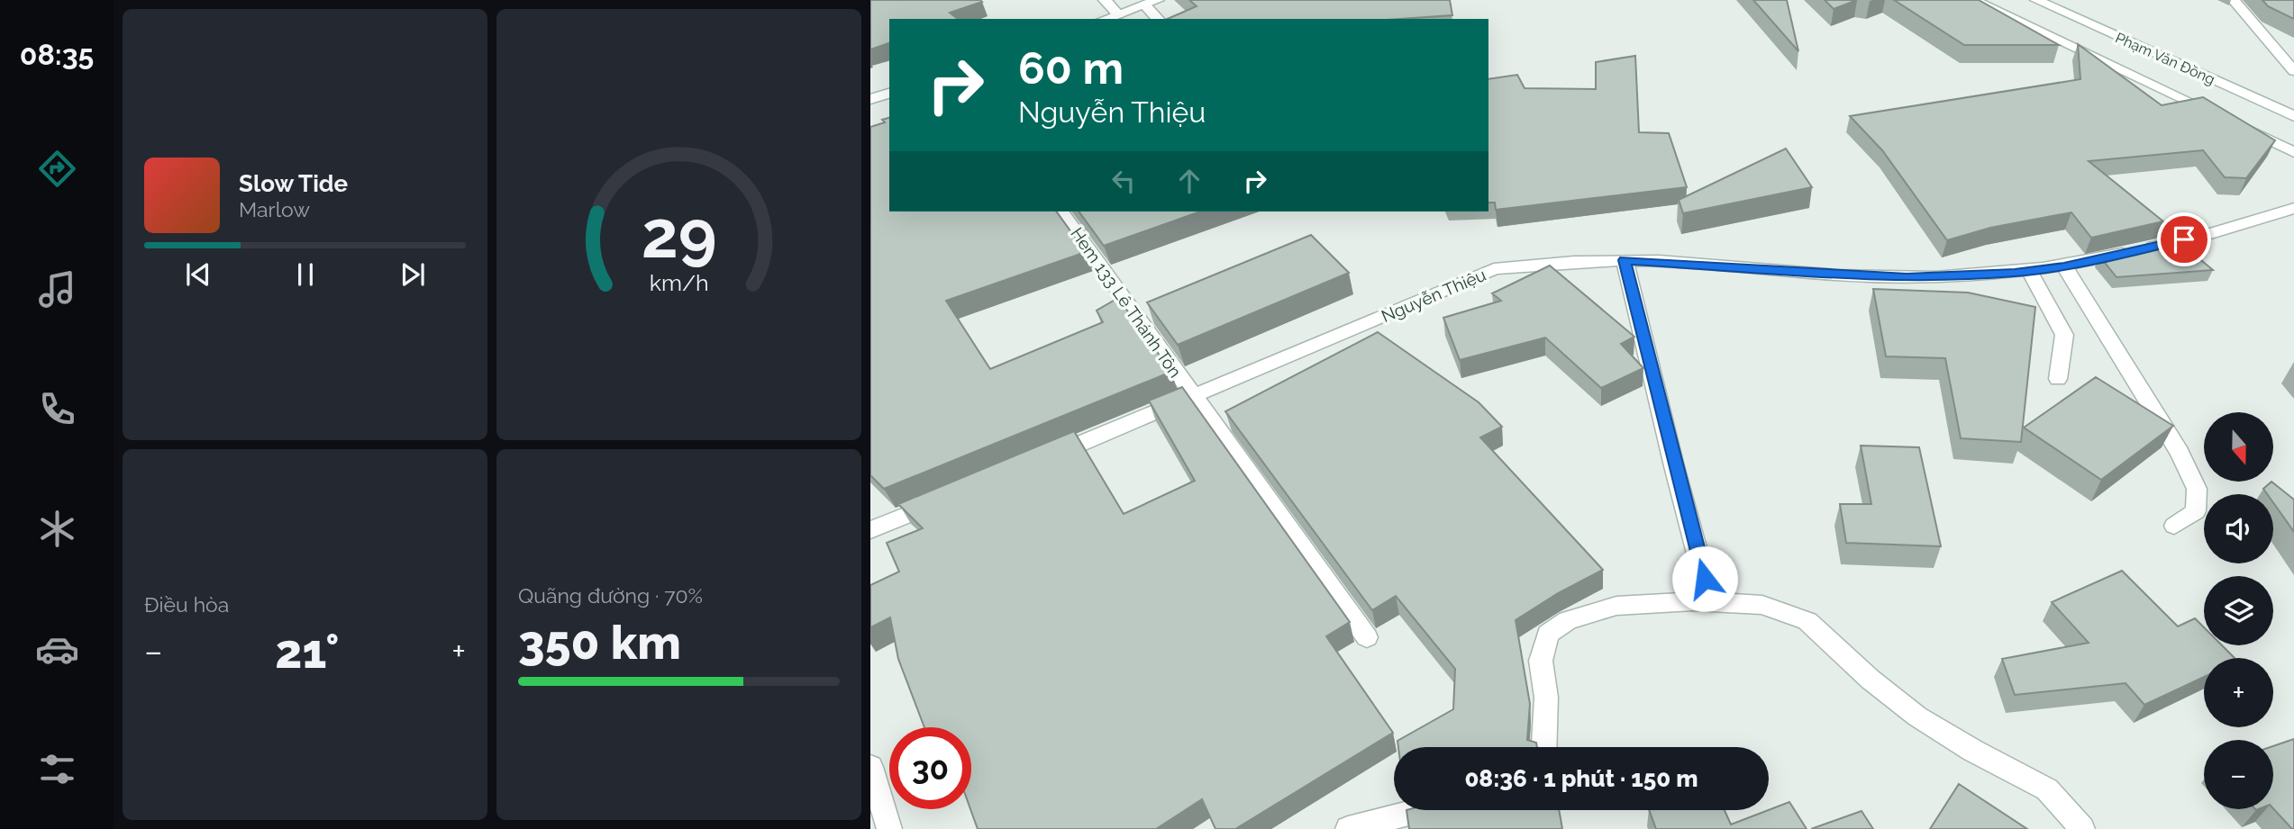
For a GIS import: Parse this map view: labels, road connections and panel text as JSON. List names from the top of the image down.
{
  "streets": {
    "street": ["Phạm Văn Đồng", "Nguyễn Thiệu", "Hem 133 Lê Thánh Tôn"]
  },
  "crossings": [
    ["Nguyễn Thiệu", "Hem 133 Lê Thánh Tôn"]
  ],
  "north": "bottom",
  "page": {
    "tabs": "08:35",
    "turn": ["60 m", "Nguyễn Thiệu"],
    "song": ["Slow Tide", "Marlow"],
    "map_buttons": ["+", "−"],
    "tile": [
      "Điều hòa",
      ["Quãng đường · 70%", "350 km"]
    ],
    "heat": ["−", "21°", "+"],
    "limit": "30",
    "trip": "08:36 · 1 phút · 150 m",
    "gauge": ["29", "km/h"]
  }
}
